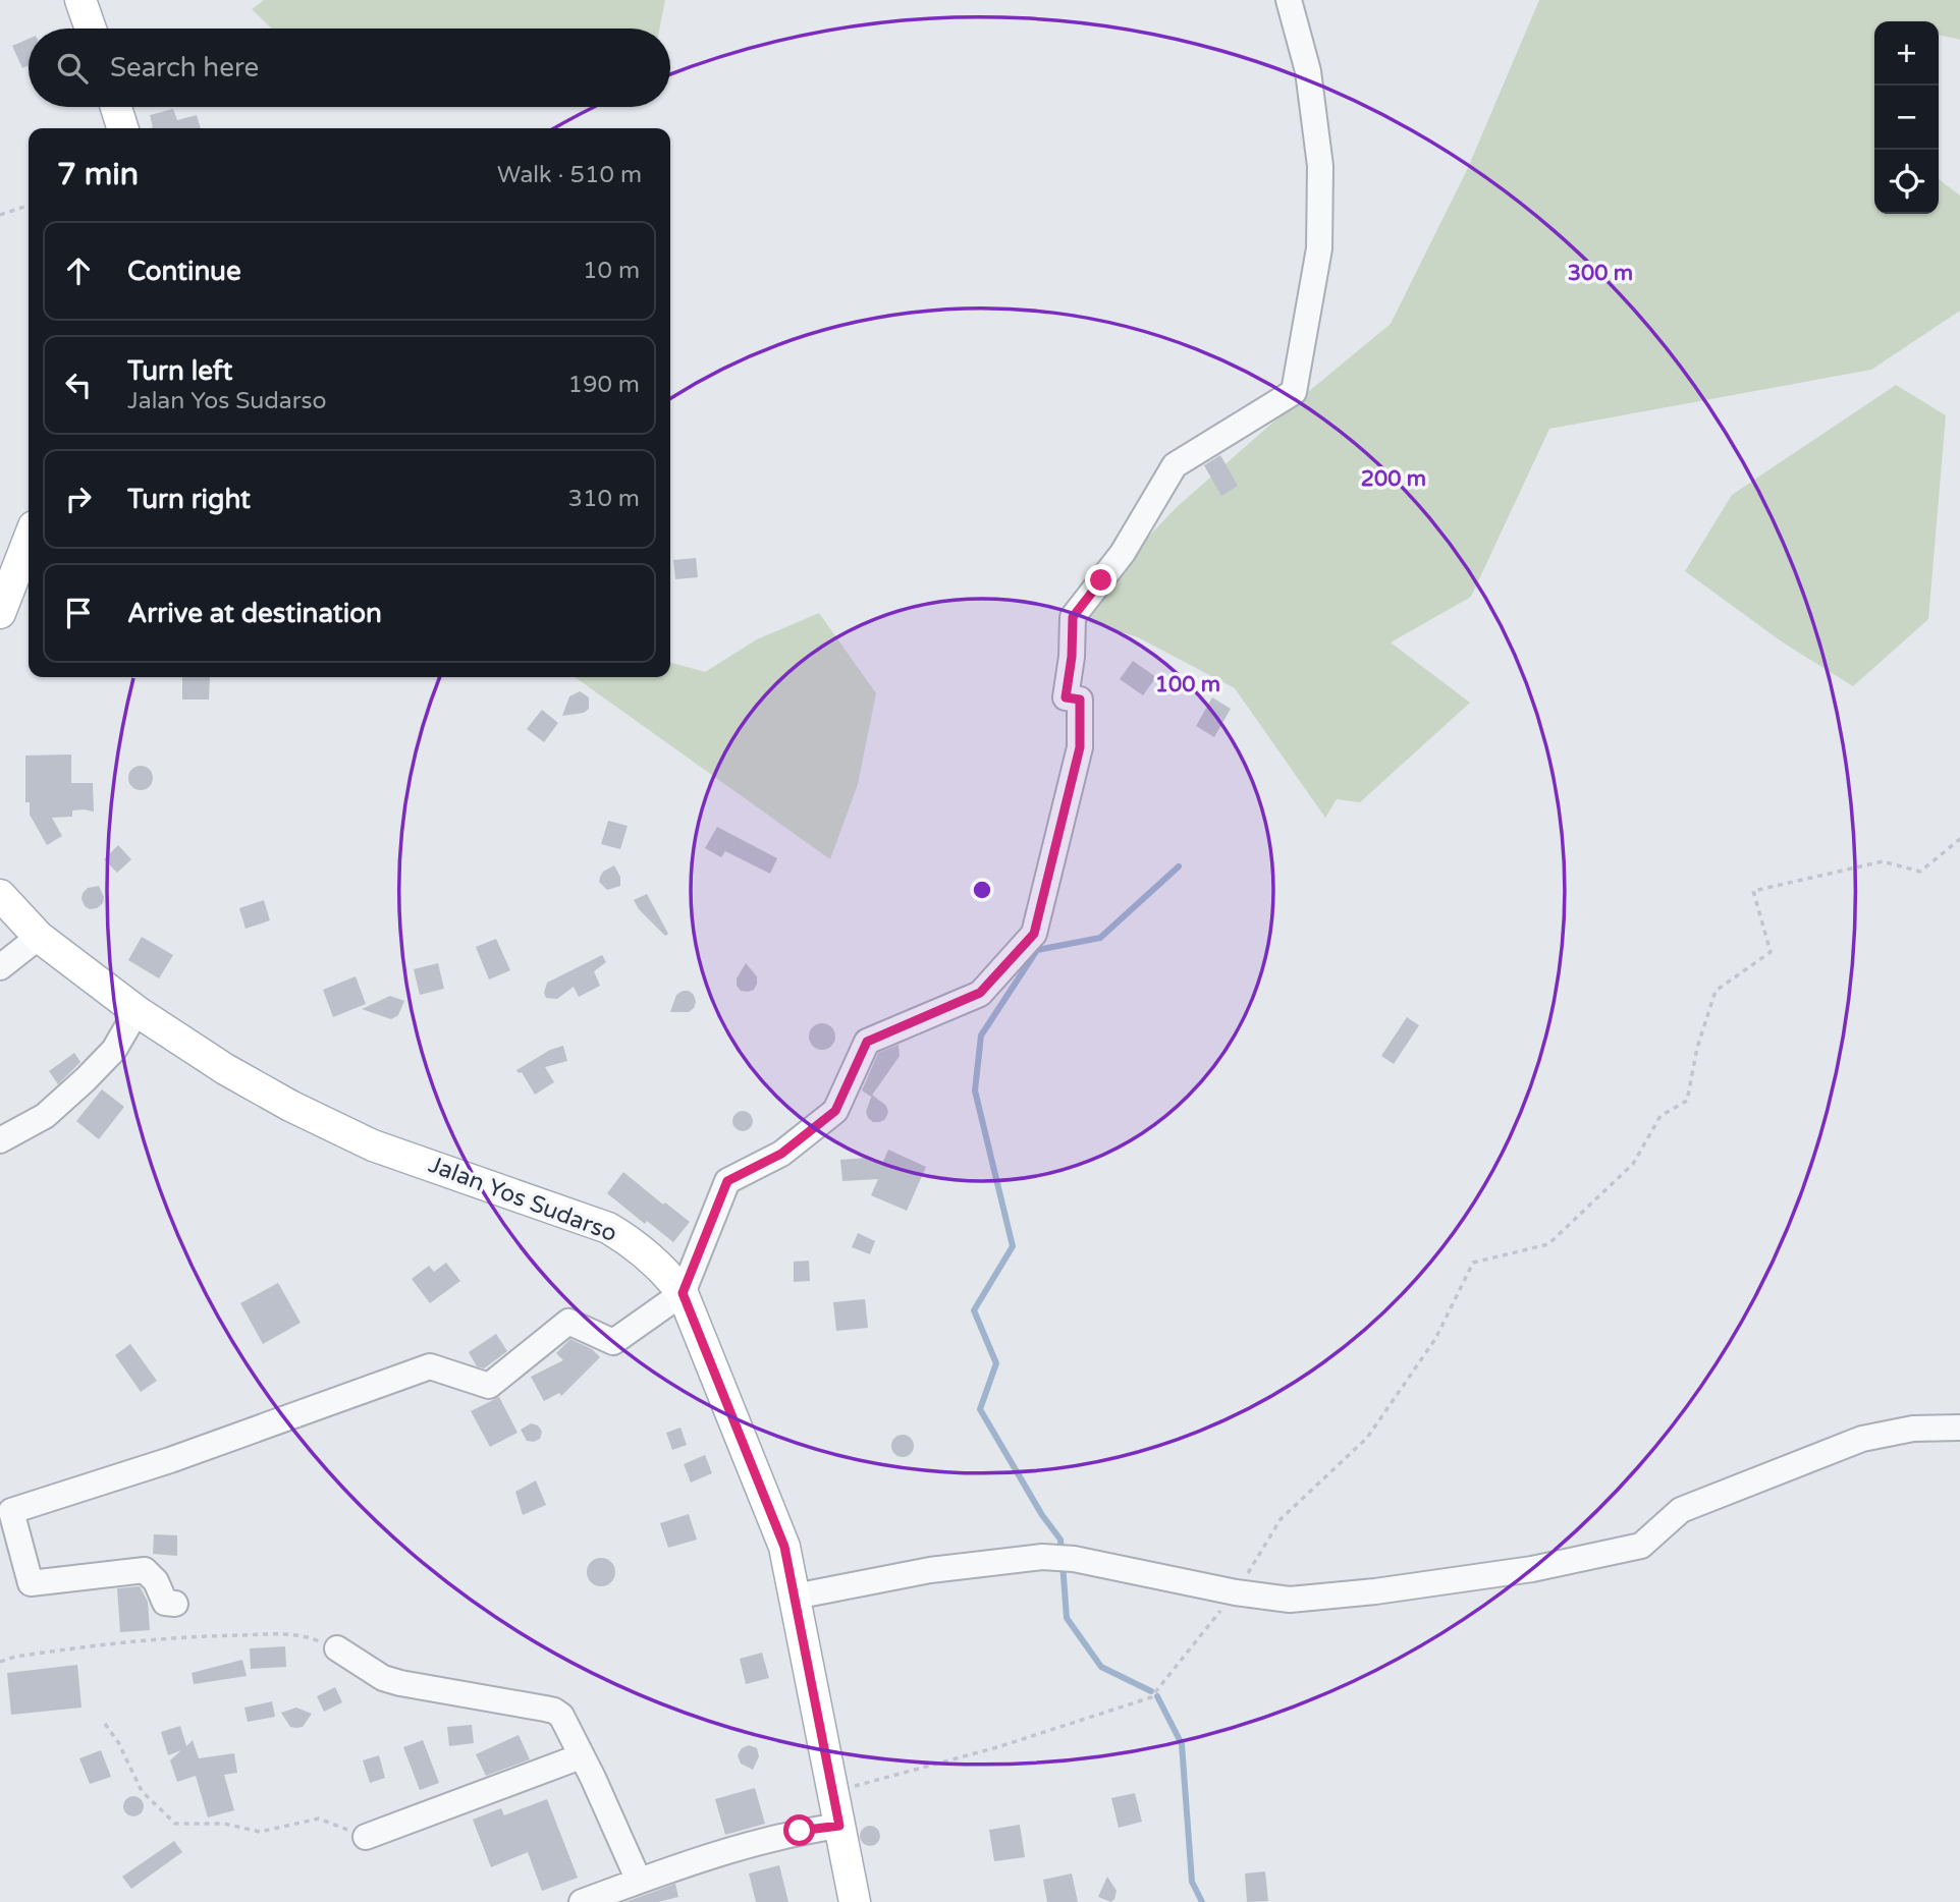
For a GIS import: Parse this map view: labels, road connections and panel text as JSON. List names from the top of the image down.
{
  "streets": {
    "main road": ["Jalan Yos Sudarso"]
  },
  "page": {
    "map_buttons": ["+", "−"],
    "search": "Search here",
    "heading": ["7 min", "Walk · 510 m"],
    "list": [
      ["Continue", "10 m"],
      ["Turn left", "Jalan Yos Sudarso", "190 m"],
      ["Turn right", "310 m"],
      "Arrive at destination"
    ]
  },
  "rings": ["300 m", "200 m", "100 m"]
}
